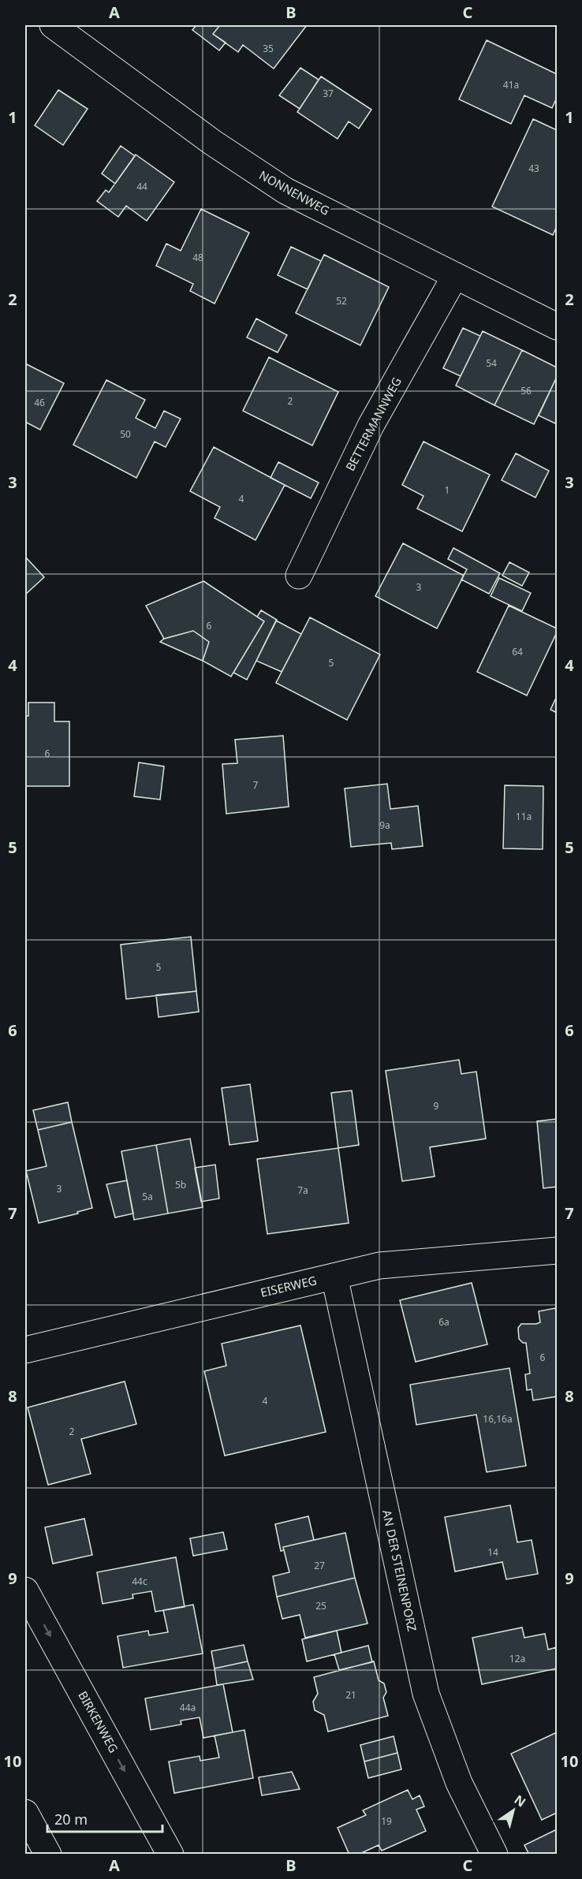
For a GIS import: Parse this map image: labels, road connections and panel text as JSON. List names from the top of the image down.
{
  "streets": {
    "street": [
      "NONNENWEG",
      "BETTERMANNWEG",
      "EISERWEG",
      "AN DER STEINENPORZ",
      "BIRKENWEG"
    ]
  },
  "crossings": [
    ["NONNENWEG", "BETTERMANNWEG"],
    ["EISERWEG", "AN DER STEINENPORZ"]
  ],
  "one_way": ["BIRKENWEG"],
  "house_numbers": [
    "35",
    "41a",
    "37",
    "43",
    "44",
    "48",
    "52",
    "54",
    "56",
    "2",
    "46",
    "50",
    "1",
    "4",
    "3",
    "6",
    "64",
    "5",
    "6",
    "7",
    "11a",
    "9a",
    "5",
    "9",
    "5b",
    "3",
    "7a",
    "5a",
    "6a",
    "6",
    "4",
    "16,16a",
    "2",
    "14",
    "27",
    "44c",
    "25",
    "12a",
    "21",
    "44a",
    "19"
  ],
  "scale_bar": "20 m",
  "north": "top right",
  "grid": {
    "columns": ["A", "B", "C"],
    "rows": [
      "1",
      "2",
      "3",
      "4",
      "5",
      "6",
      "7",
      "8",
      "9",
      "10"
    ]
  }
}
